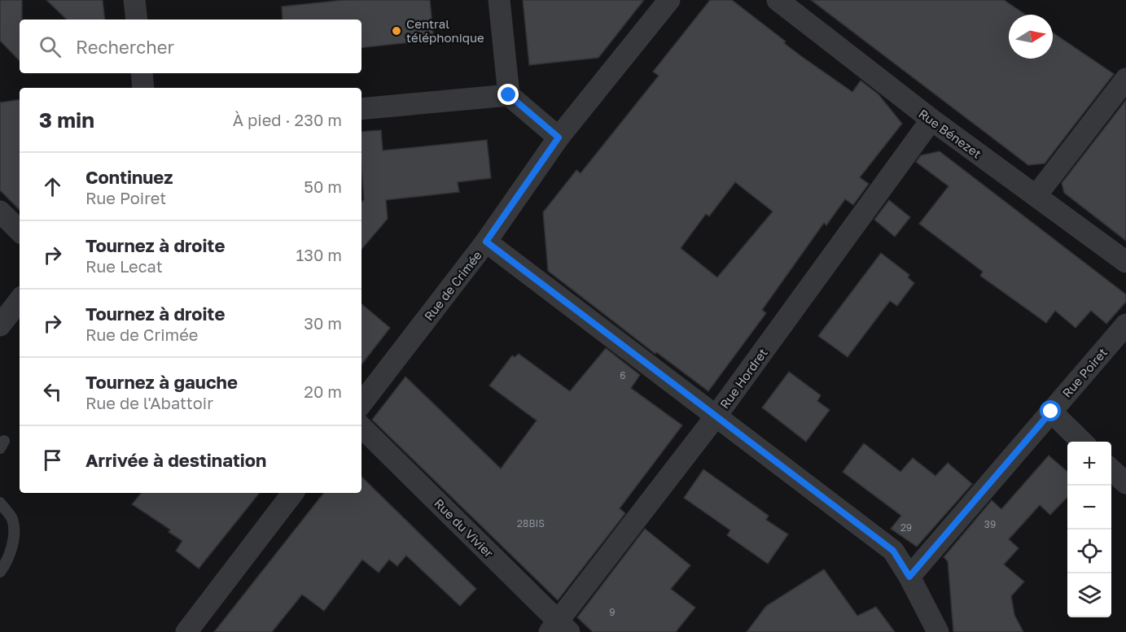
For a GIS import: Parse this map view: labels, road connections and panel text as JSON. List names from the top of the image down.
{
  "streets": {
    "street": [
      "Rue Bénezet",
      "Rue de Crimée",
      "Rue Poiret",
      "Rue Hordret",
      "Rue du Vivier"
    ]
  },
  "crossings": [
    ["Rue Bénezet", "Rue Hordret"],
    ["Rue Hordret", "Rue du Vivier"]
  ],
  "places": ["Central téléphonique"],
  "house_numbers": [
    "6",
    "28BIS",
    "39",
    "29",
    "9"
  ],
  "north": "right",
  "page": {
    "search": "Rechercher",
    "heading": ["3 min", "À pied · 230 m"],
    "list": [
      ["Continuez", "Rue Poiret", "50 m"],
      ["Tournez à droite", "Rue Lecat", "130 m"],
      ["Tournez à droite", "Rue de Crimée", "30 m"],
      ["Tournez à gauche", "Rue de l'Abattoir", "20 m"],
      "Arrivée à destination"
    ],
    "map_buttons": ["+", "−"]
  }
}
